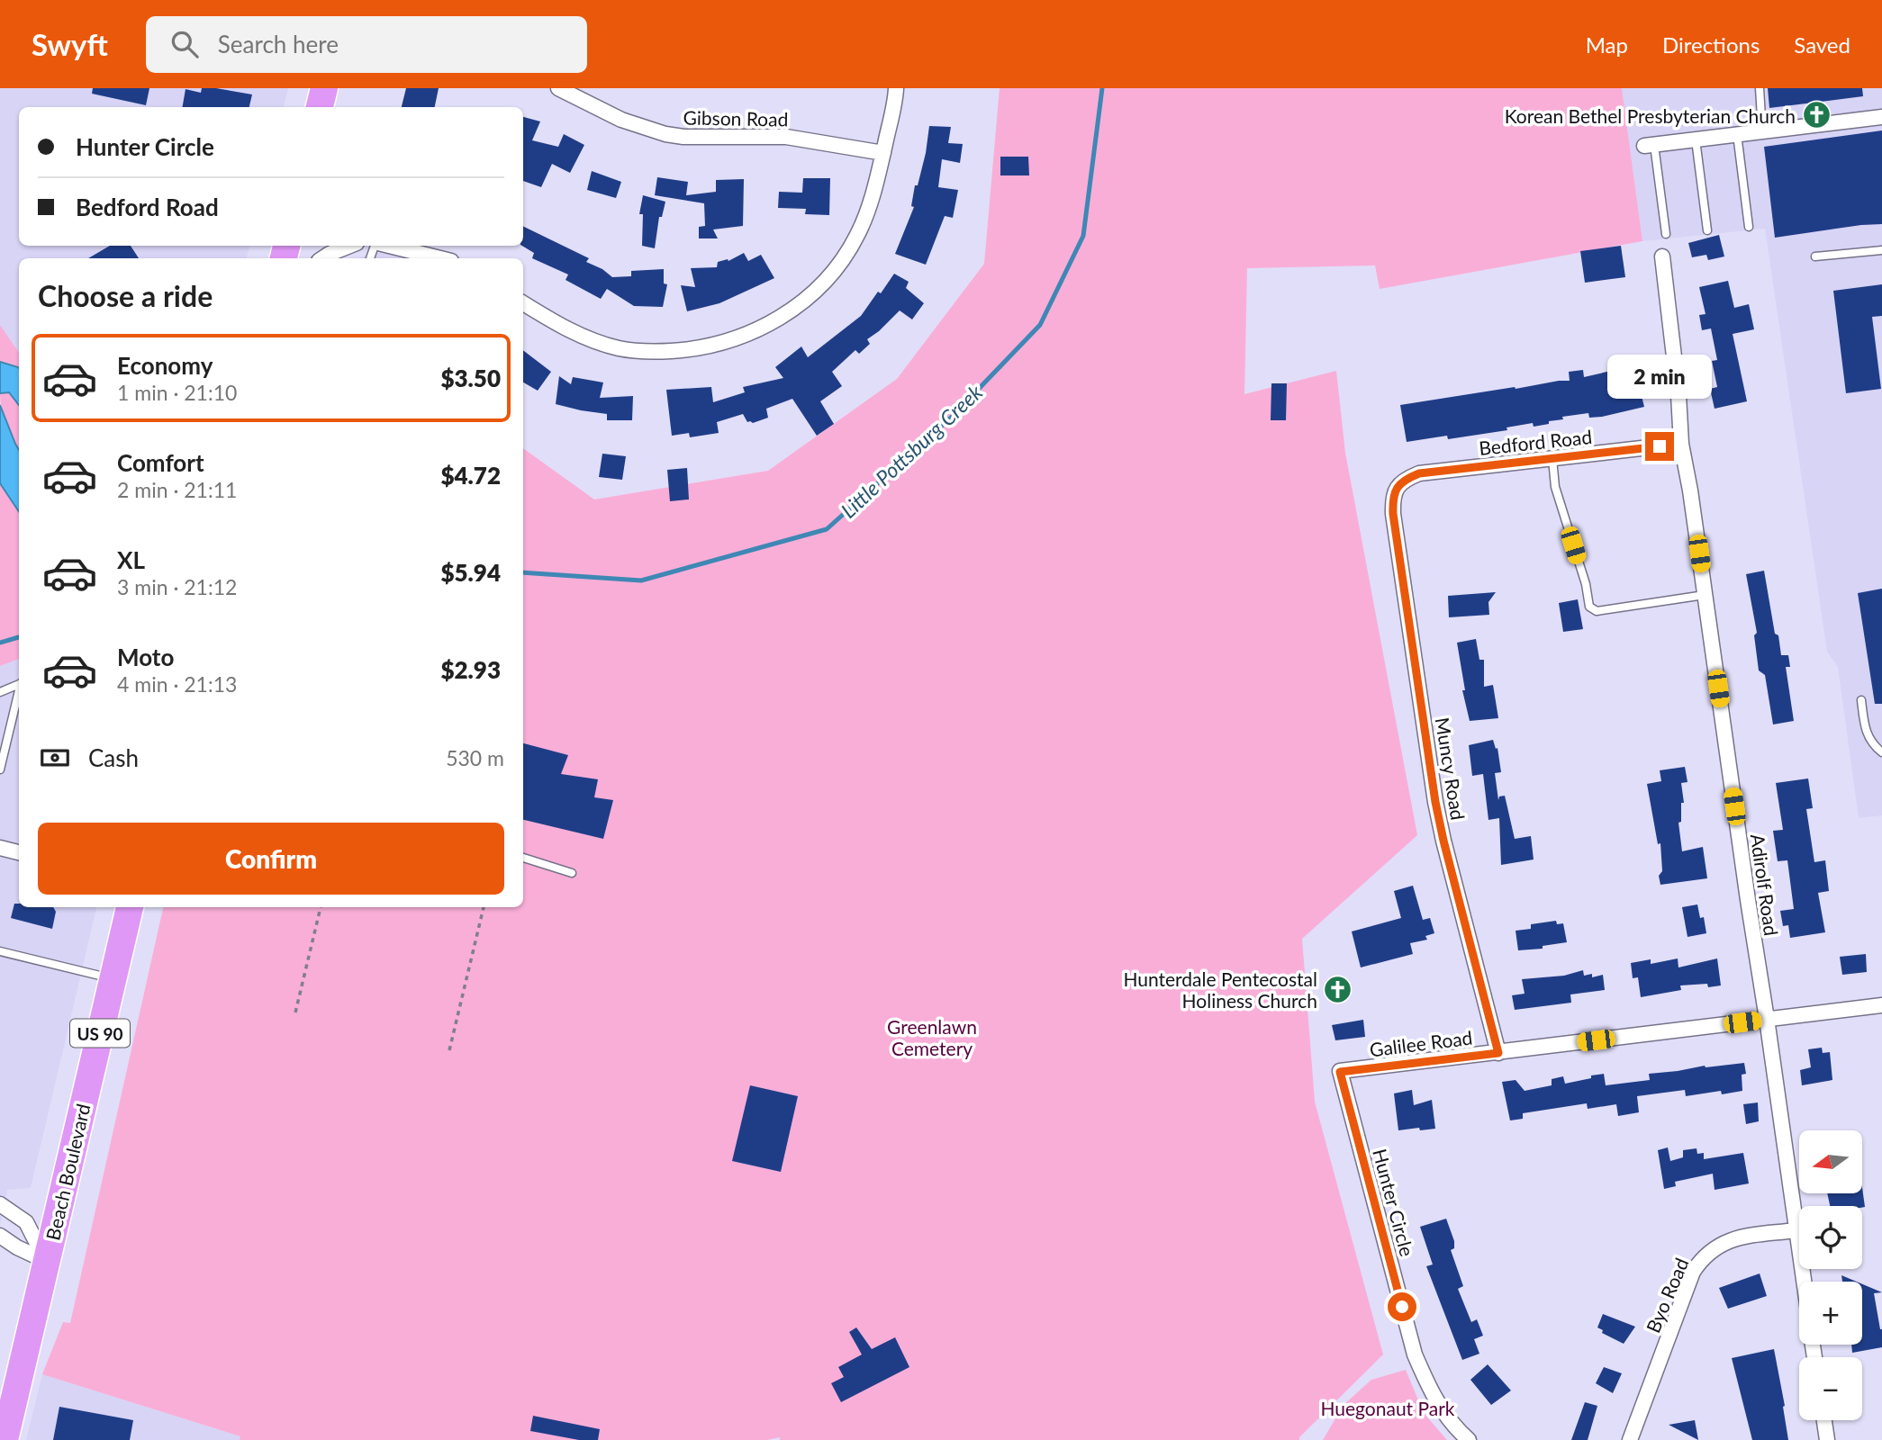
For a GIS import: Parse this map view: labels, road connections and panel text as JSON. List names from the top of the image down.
{
  "streets": {
    "highway": ["US 90", "Beach Boulevard"],
    "street": [
      "Gibson Road",
      "Bedford Road",
      "Muncy Road",
      "Adirolf Road",
      "Galilee Road",
      "Hunter Circle",
      "Byo Road"
    ]
  },
  "crossings": [
    ["Bedford Road", "Muncy Road"],
    ["Bedford Road", "Adirolf Road"],
    ["Muncy Road", "Galilee Road"],
    ["Adirolf Road", "Galilee Road"],
    ["Adirolf Road", "Byo Road"],
    ["Galilee Road", "Hunter Circle"]
  ],
  "water": ["Little Pottsburg Creek"],
  "parks": ["Greenlawn Cemetery", "Huegonaut Park"],
  "places": {
    "church": ["Korean Bethel Presbyterian Church", "Hunterdale Pentecostal Holiness Church"]
  },
  "north": "left",
  "page": {
    "header": "Swyft",
    "search": "Search here",
    "nav": ["Map", "Directions", "Saved"],
    "banner": ["Hunter Circle", "Bedford Road"],
    "heading": "Choose a ride",
    "list": [
      {
        "name": "Economy",
        "note": "1 min · 21:10",
        "value": "$3.50"
      },
      {
        "name": "Comfort",
        "note": "2 min · 21:11",
        "value": "$4.72"
      },
      {
        "name": "XL",
        "note": "3 min · 21:12",
        "value": "$5.94"
      },
      {
        "name": "Moto",
        "note": "4 min · 21:13",
        "value": "$2.93"
      }
    ],
    "bubble": "2 min",
    "pay": ["Cash", "530 m"],
    "buttons": "Confirm",
    "map_buttons": ["+", "−"]
  }
}
